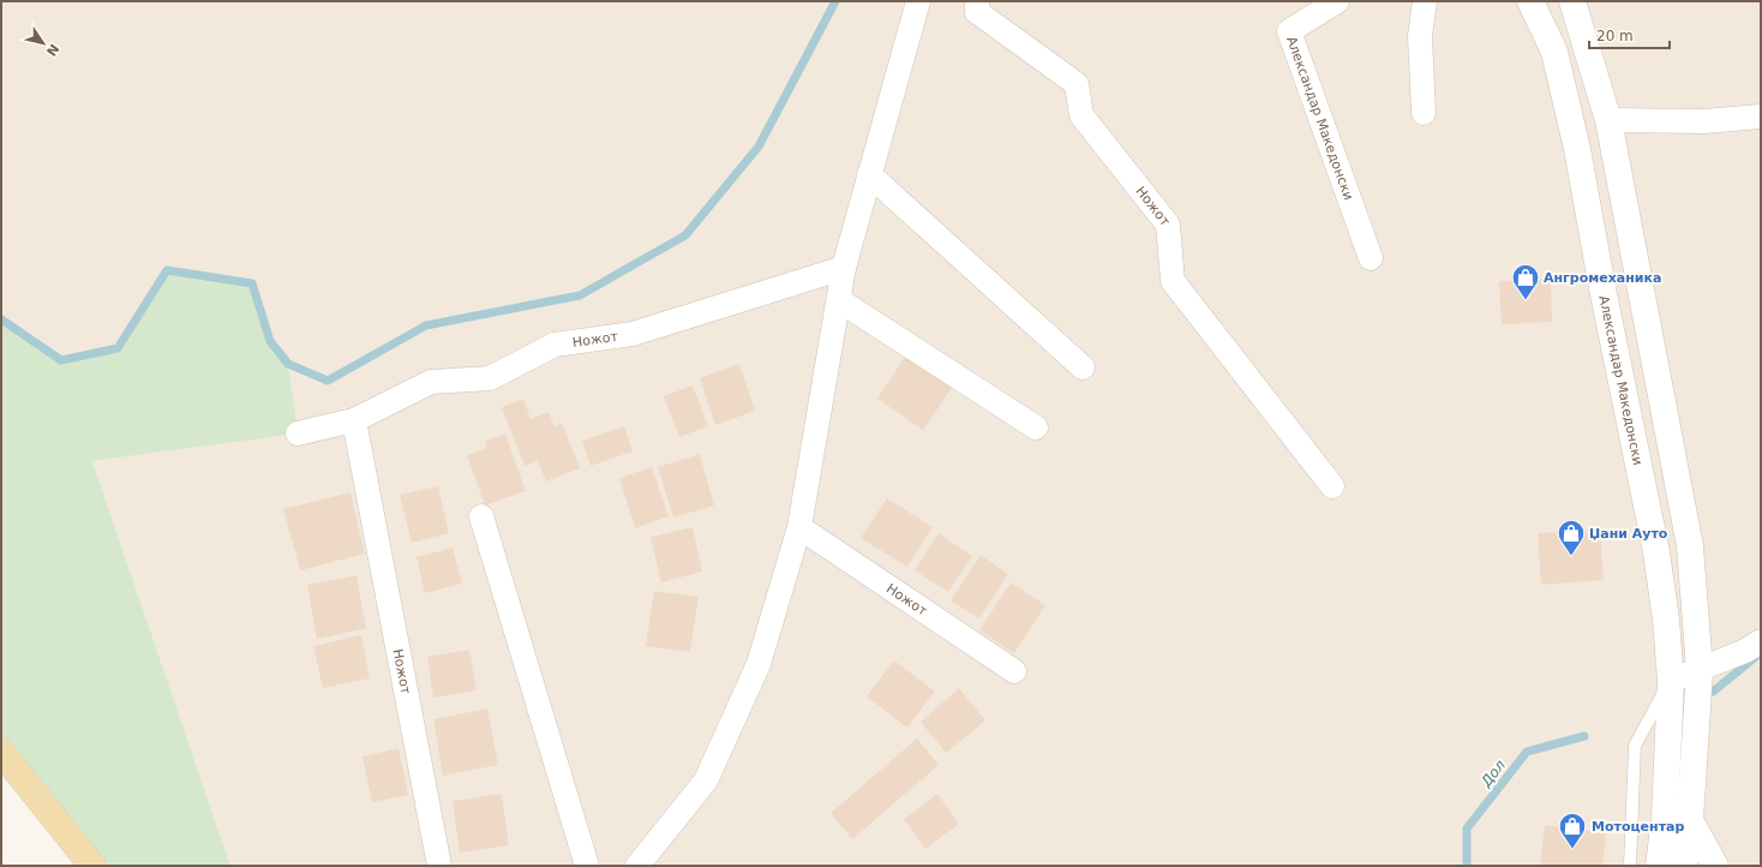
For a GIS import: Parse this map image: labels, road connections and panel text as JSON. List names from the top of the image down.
{
  "streets": {
    "street": ["Александар Македонски", "Ножот"]
  },
  "water": ["Дол"],
  "places": {
    "shop": ["Ангромеханика", "Џани Ауто", "Мотоцентар"]
  },
  "scale_bar": "20 m",
  "north": "bottom right"
}
